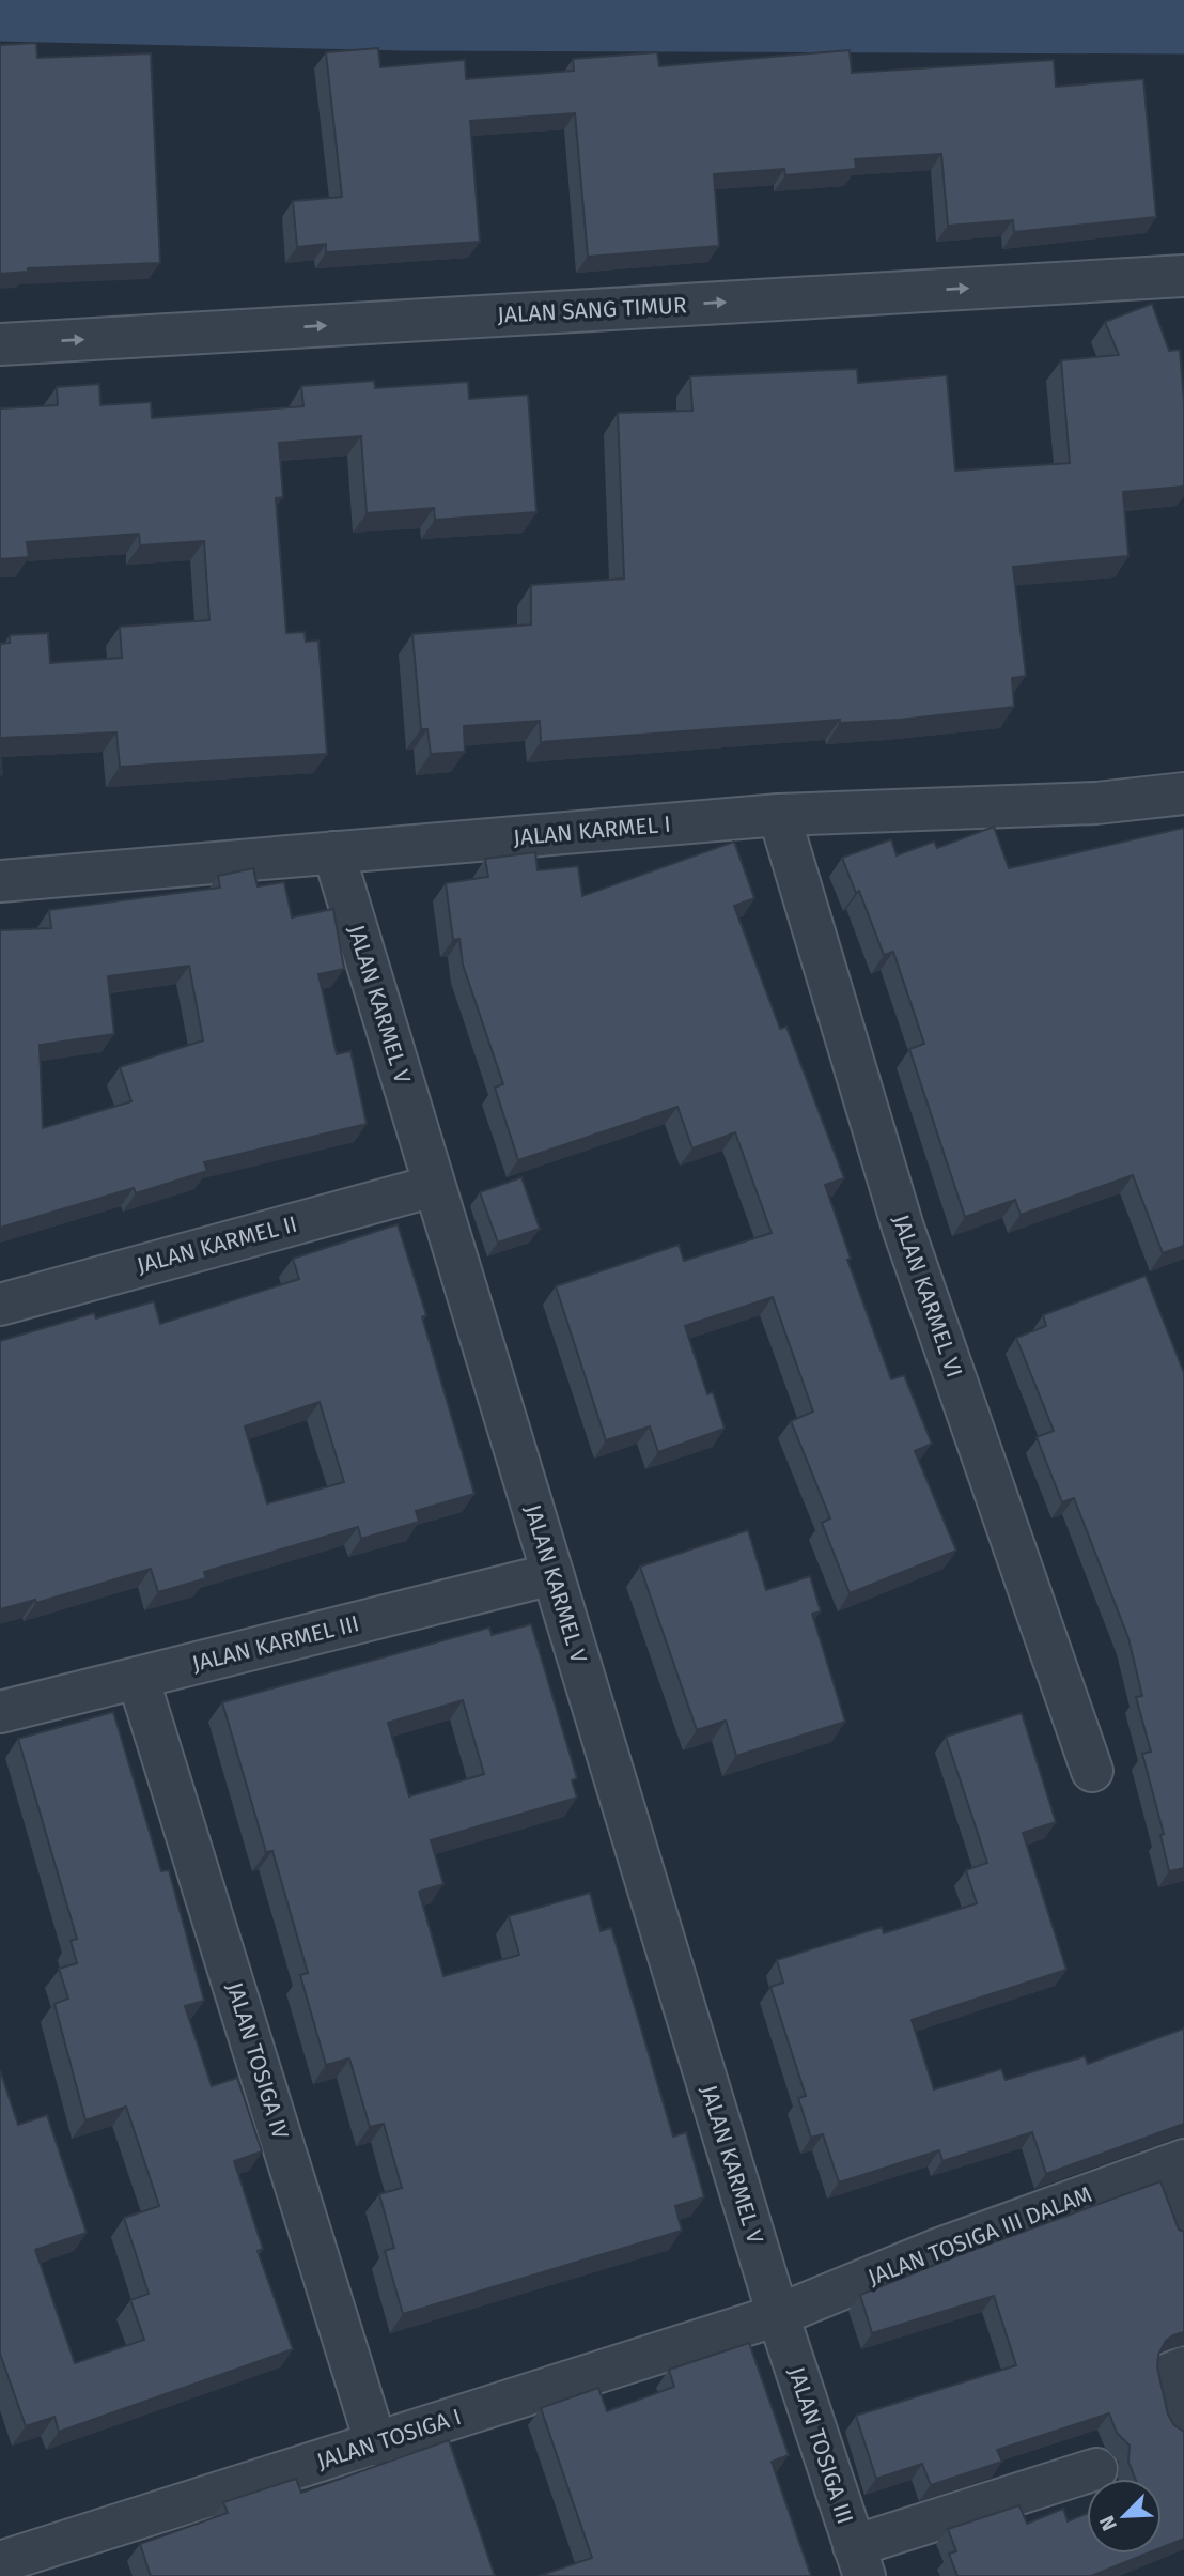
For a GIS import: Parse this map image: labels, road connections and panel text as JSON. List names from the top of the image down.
{
  "streets": {
    "street": [
      "JALAN SANG TIMUR",
      "JALAN KARMEL I",
      "JALAN KARMEL V",
      "JALAN KARMEL II",
      "JALAN KARMEL VI",
      "JALAN KARMEL III",
      "JALAN TOSIGA IV",
      "JALAN TOSIGA III DALAM",
      "JALAN TOSIGA I",
      "JALAN TOSIGA III"
    ]
  },
  "crossings": [
    ["JALAN KARMEL I", "JALAN KARMEL V"],
    ["JALAN KARMEL I", "JALAN KARMEL VI"],
    ["JALAN KARMEL V", "JALAN KARMEL II"],
    ["JALAN KARMEL V", "JALAN KARMEL III"],
    ["JALAN KARMEL V", "JALAN TOSIGA III DALAM"],
    ["JALAN KARMEL V", "JALAN TOSIGA I"],
    ["JALAN KARMEL V", "JALAN TOSIGA III"],
    ["JALAN KARMEL III", "JALAN TOSIGA IV"],
    ["JALAN TOSIGA IV", "JALAN TOSIGA I"],
    ["JALAN TOSIGA III DALAM", "JALAN TOSIGA I"],
    ["JALAN TOSIGA III DALAM", "JALAN TOSIGA III"],
    ["JALAN TOSIGA I", "JALAN TOSIGA III"]
  ],
  "one_way": ["JALAN SANG TIMUR"],
  "north": "bottom left"
}
